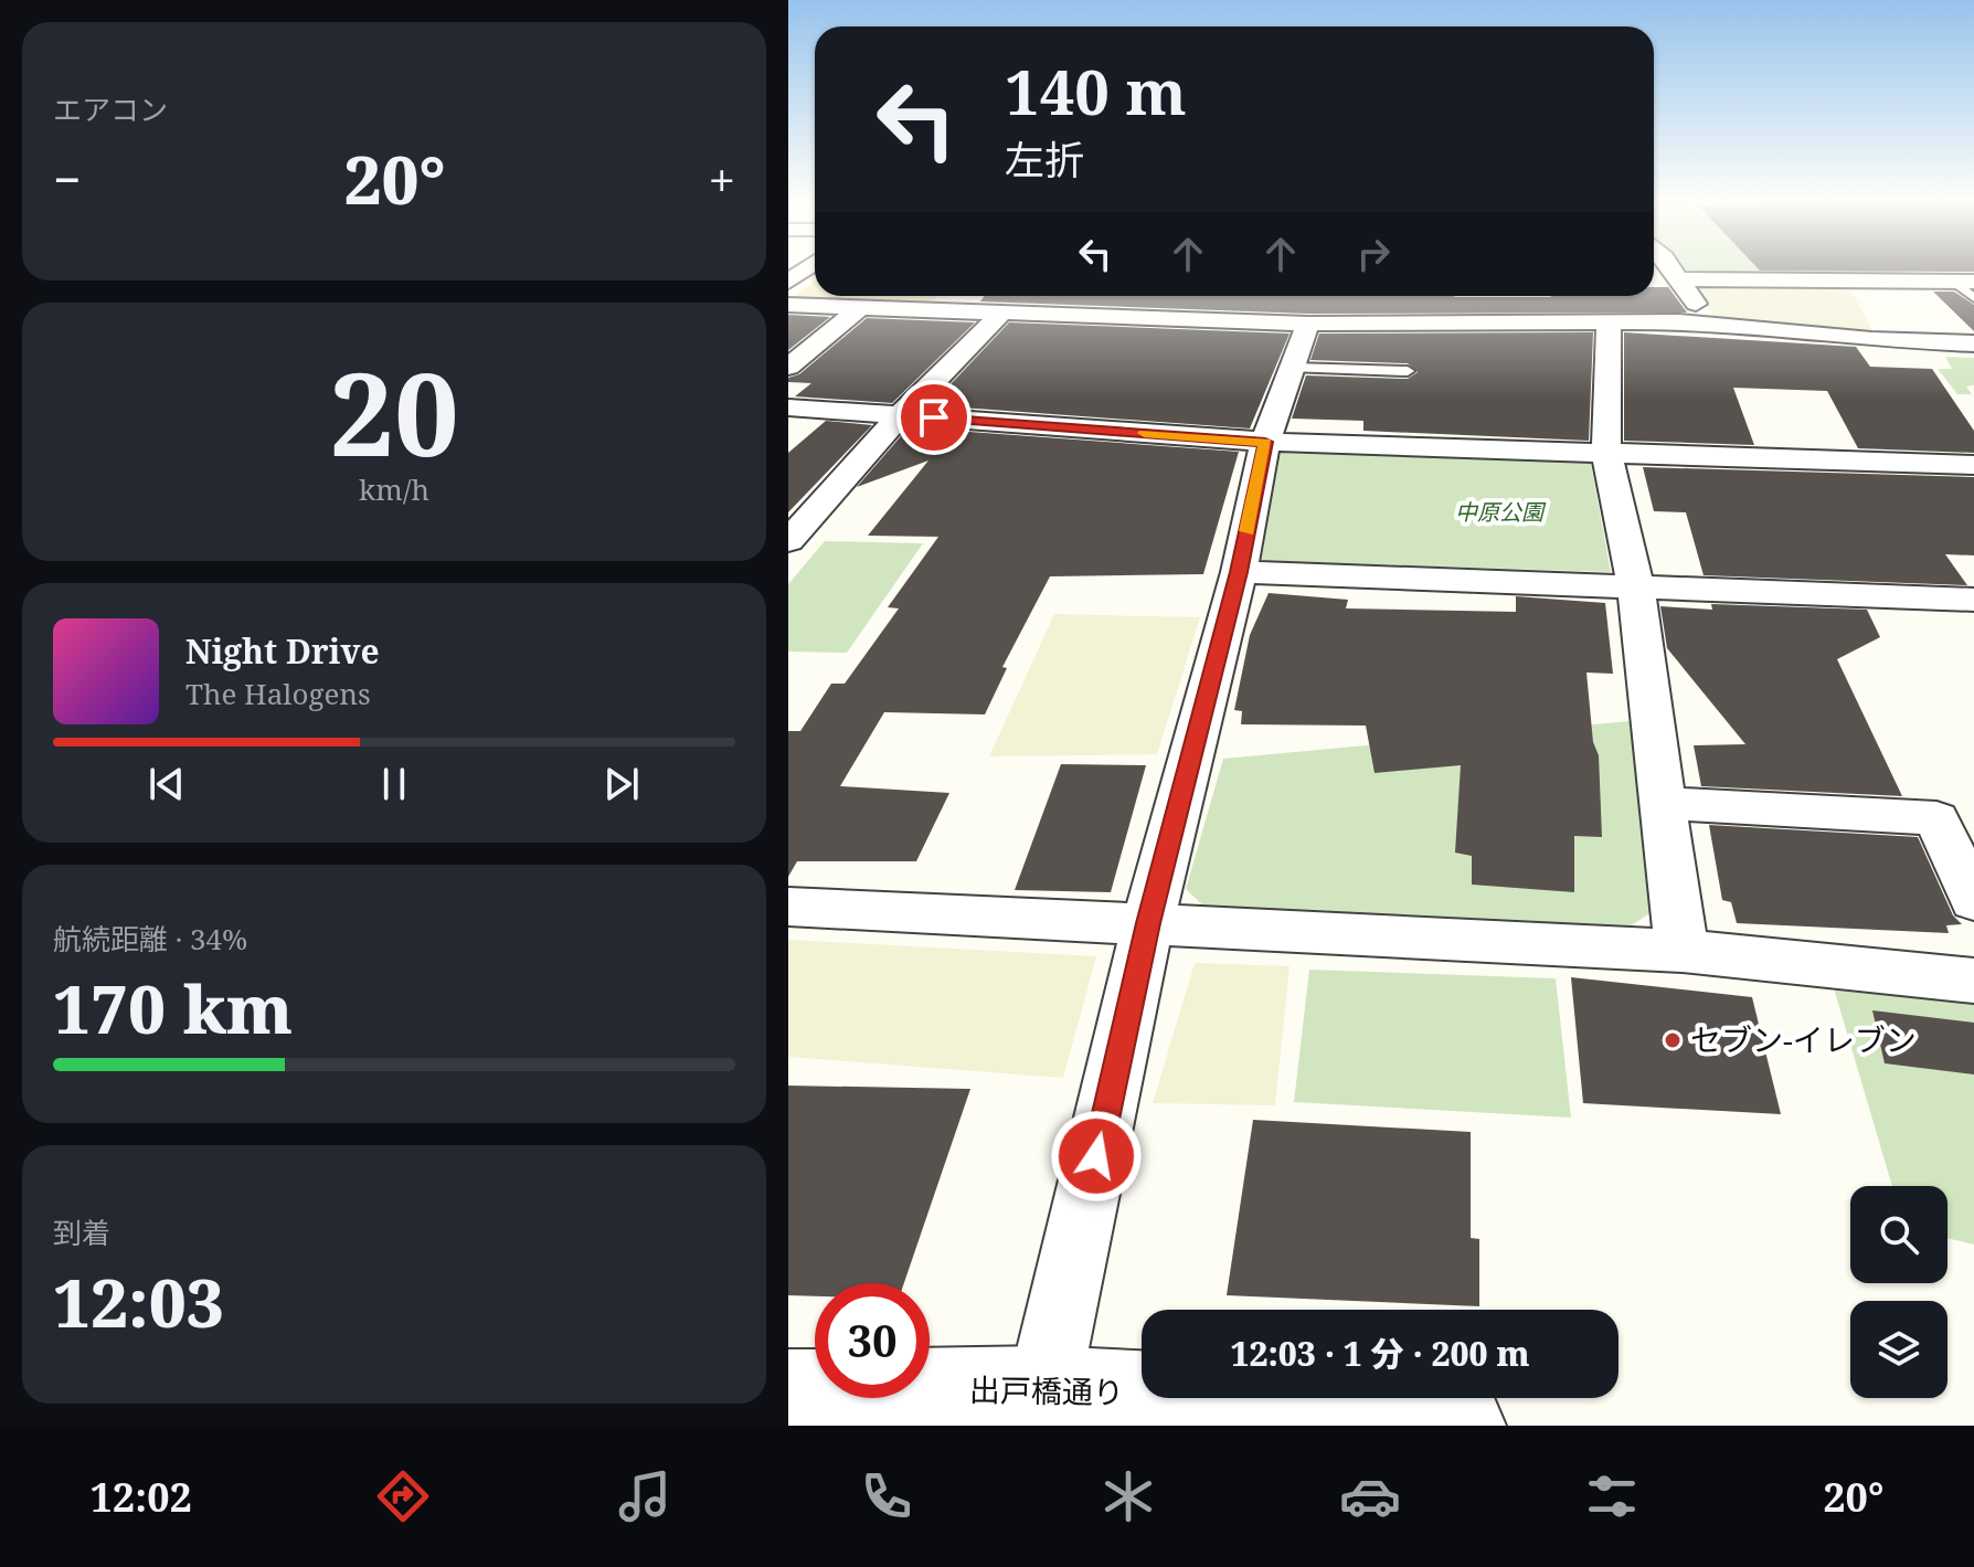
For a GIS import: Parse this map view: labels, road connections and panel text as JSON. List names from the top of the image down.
{
  "streets": {
    "street": ["出戸橋通り"]
  },
  "parks": ["中原公園"],
  "places": ["セブン-イレブン"],
  "page": {
    "tile": [
      "エアコン",
      ["20", "km/h"],
      ["航続距離 · 34%", "170 km"],
      ["到着", "12:03"]
    ],
    "turn": ["140 m", "左折"],
    "heat": ["−", "20°", "+"],
    "song": ["Night Drive", "The Halogens"],
    "limit": "30",
    "trip": "12:03 · 1 分 · 200 m",
    "tabs": ["12:02", "20°"]
  }
}
